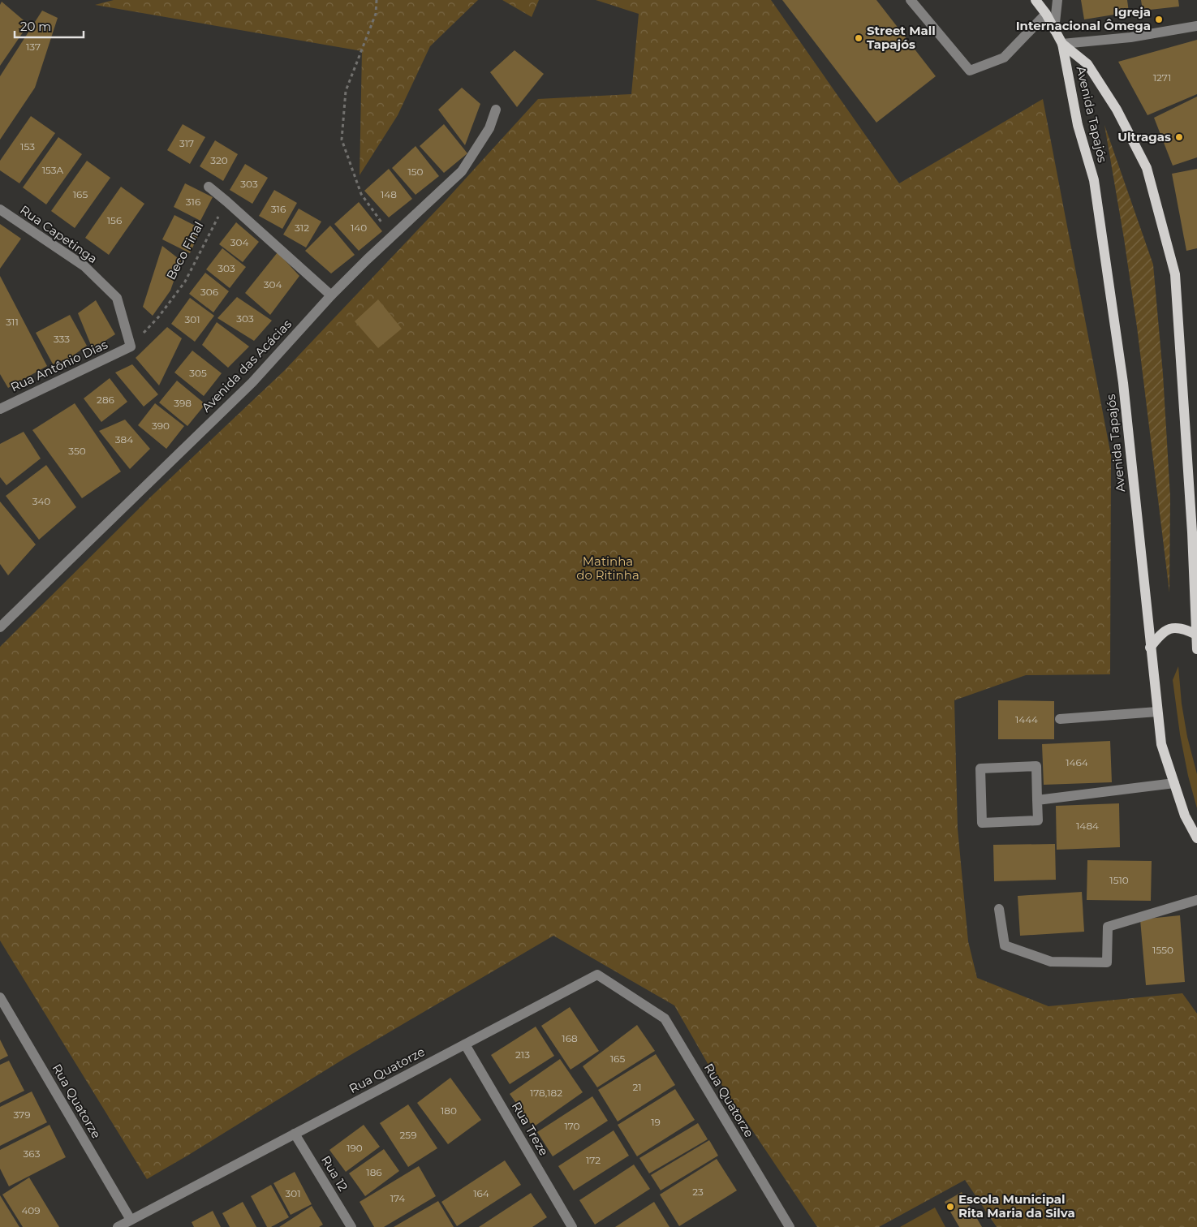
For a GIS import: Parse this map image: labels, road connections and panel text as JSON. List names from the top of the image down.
{
  "streets": {
    "main road": ["Avenida Tapajós"],
    "street": [
      "Rua Capetinga",
      "Rua Antônio Dias",
      "Avenida das Acácias",
      "Rua Quatorze",
      "Rua Treze",
      "Rua 12"
    ],
    "path": ["Beco Final"]
  },
  "crossings": [
    ["Rua Capetinga", "Beco Final"],
    ["Rua Capetinga", "Rua Antônio Dias"],
    ["Beco Final", "Rua Antônio Dias"],
    ["Rua Quatorze", "Rua Treze"],
    ["Rua Quatorze", "Rua 12"]
  ],
  "parks": ["Matinha do Ritinha"],
  "places": [
    "Igreja Internacional Ômega",
    "Street Mall Tapajós",
    "Ultragas",
    "Escola Municipal Rita Maria da Silva"
  ],
  "house_numbers": [
    "137",
    "1271",
    "317",
    "153",
    "320",
    "153A",
    "150",
    "303",
    "165",
    "148",
    "316",
    "316",
    "156",
    "312",
    "140",
    "304",
    "303",
    "304",
    "306",
    "303",
    "301",
    "311",
    "333",
    "305",
    "286",
    "398",
    "390",
    "384",
    "350",
    "340",
    "1444",
    "1464",
    "1484",
    "1510",
    "1550",
    "168",
    "213",
    "165",
    "21",
    "178,182",
    "180",
    "379",
    "19",
    "170",
    "259",
    "190",
    "363",
    "172",
    "186",
    "23",
    "301",
    "164",
    "174",
    "409"
  ],
  "scale_bar": "20 m"
}
